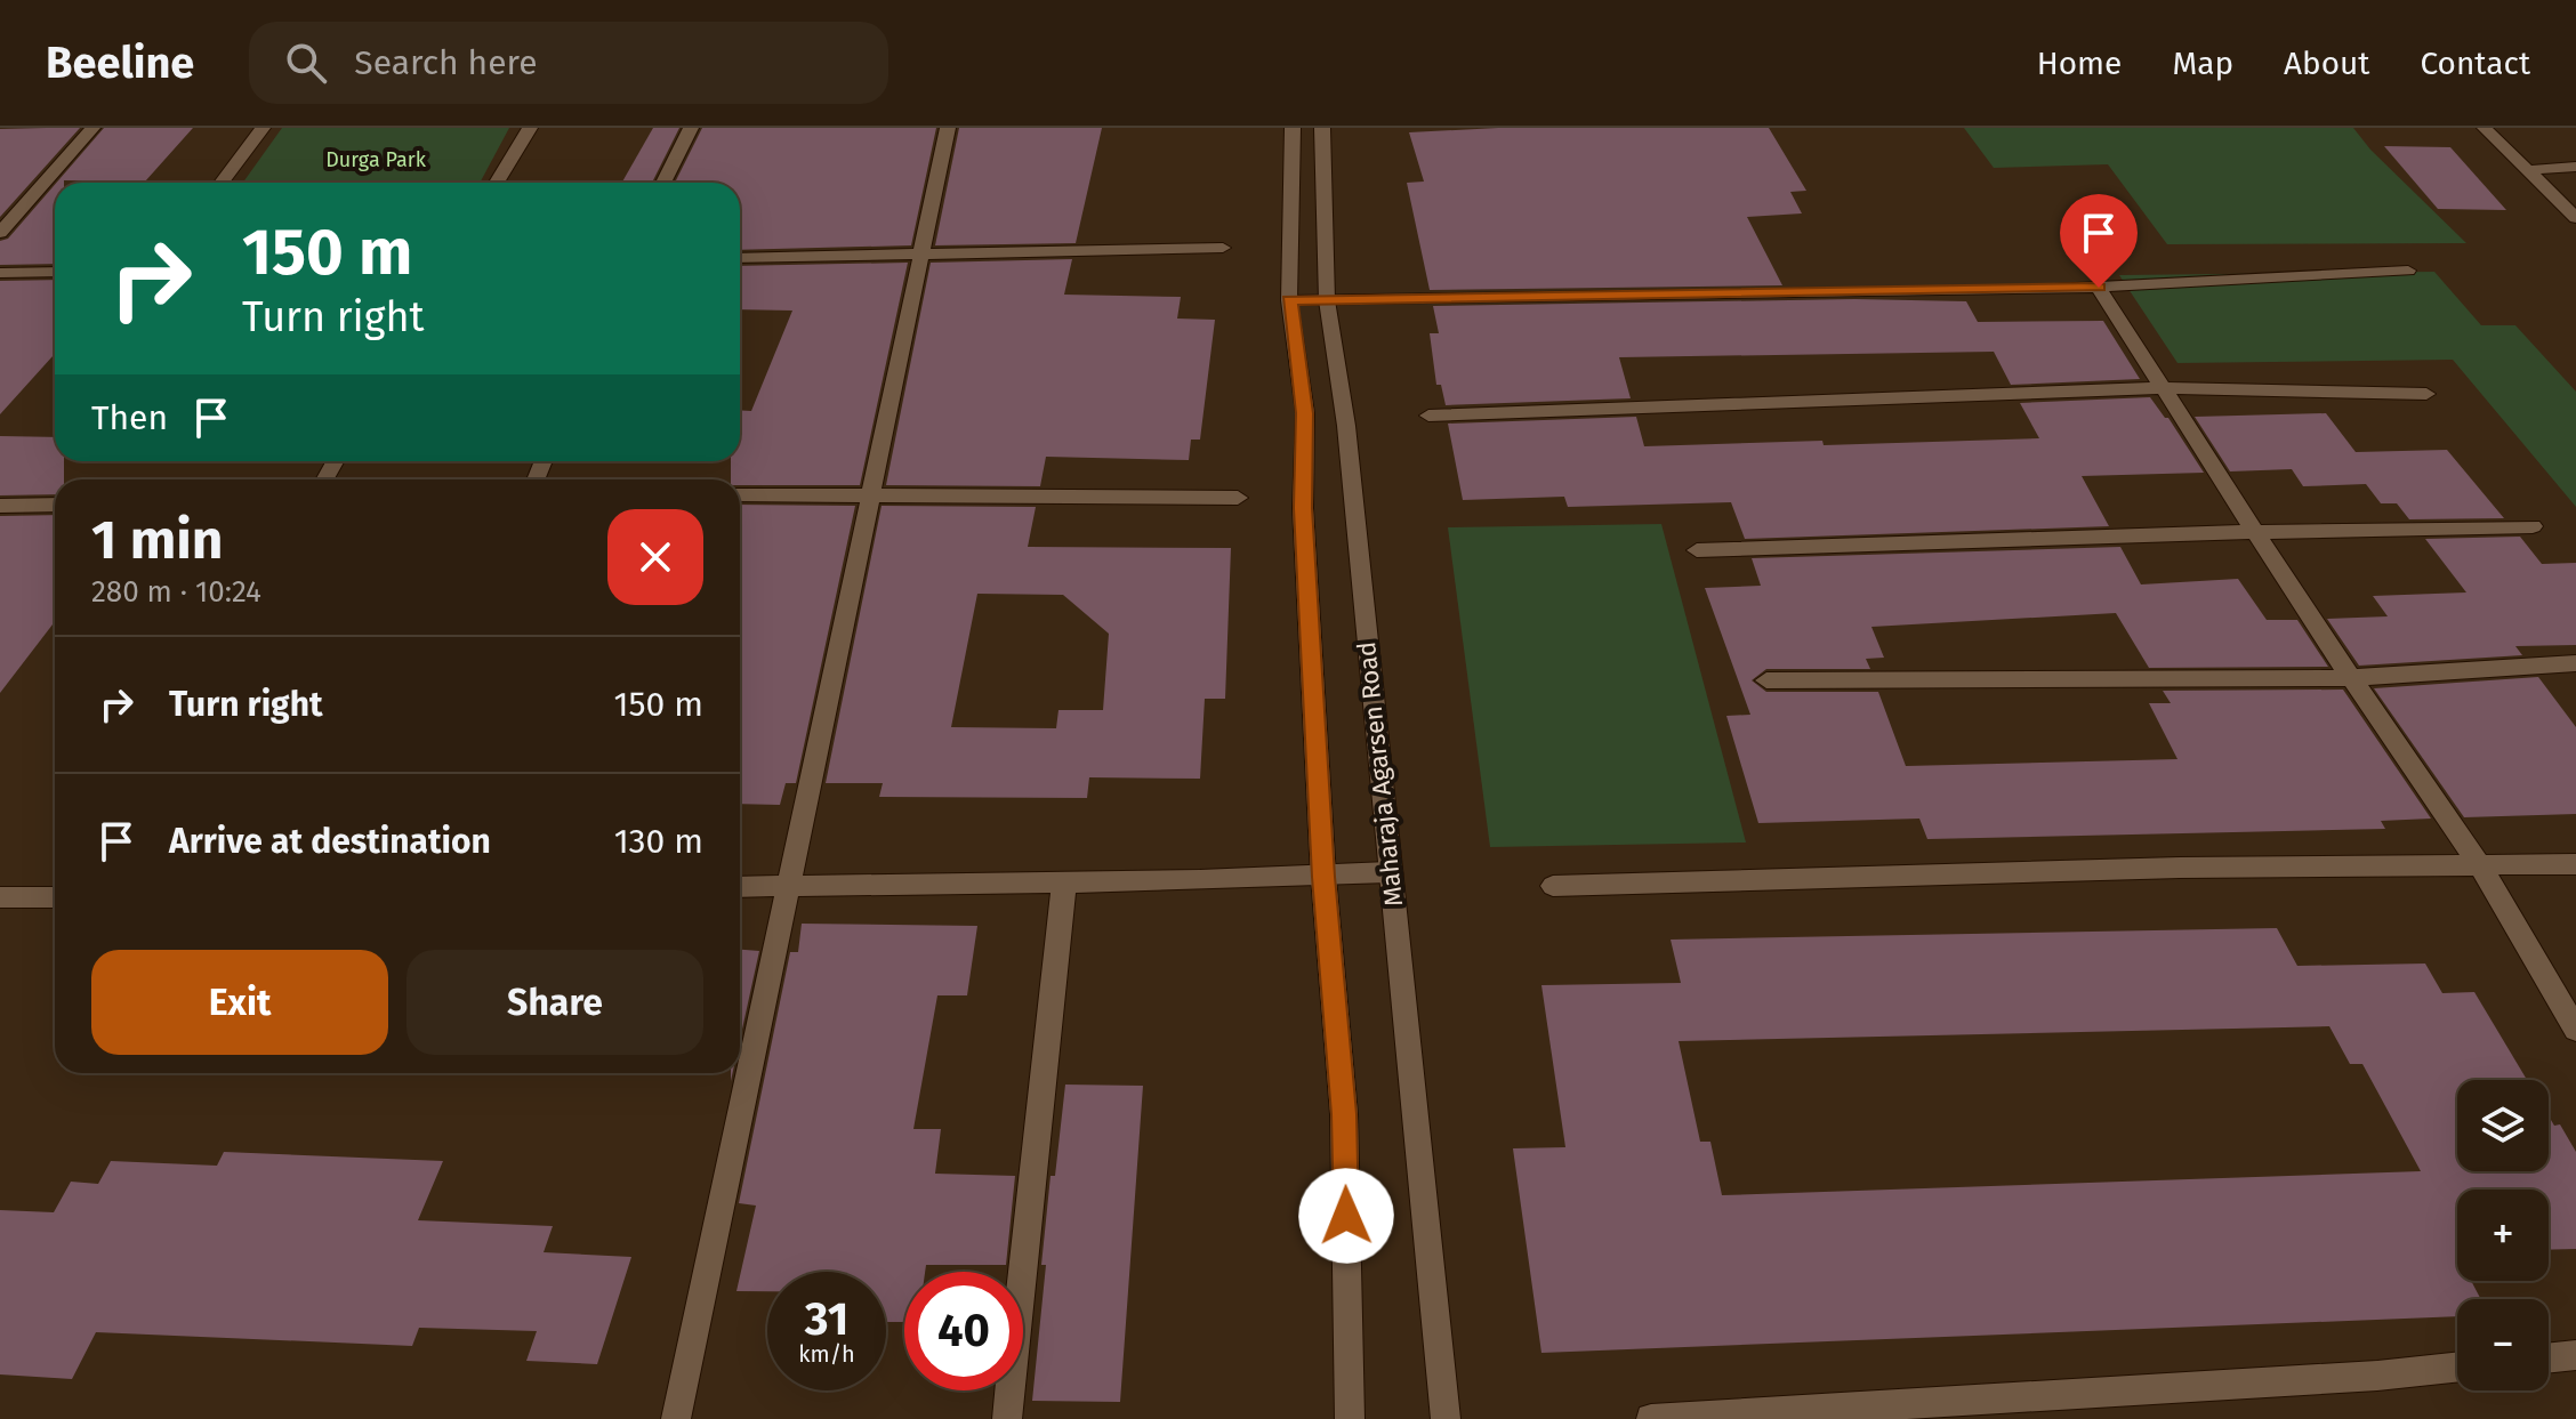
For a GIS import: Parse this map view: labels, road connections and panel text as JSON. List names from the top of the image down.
{
  "streets": {
    "street": ["Maharaja Agarsen Road"]
  },
  "parks": ["Durga Park"],
  "page": {
    "header": "Beeline",
    "search": "Search here",
    "nav": [
      "Home",
      "Map",
      "About",
      "Contact"
    ],
    "turn": ["150 m", "Turn right"],
    "then": "Then",
    "heading": ["1 min", "280 m · 10:24"],
    "list": [
      {
        "name": "Turn right",
        "value": "150 m"
      },
      {
        "name": "Arrive at destination",
        "value": "130 m"
      }
    ],
    "buttons": ["Exit", "Share"],
    "map_buttons": ["+", "−"],
    "speed": "31 km/h",
    "limit": "40"
  }
}
